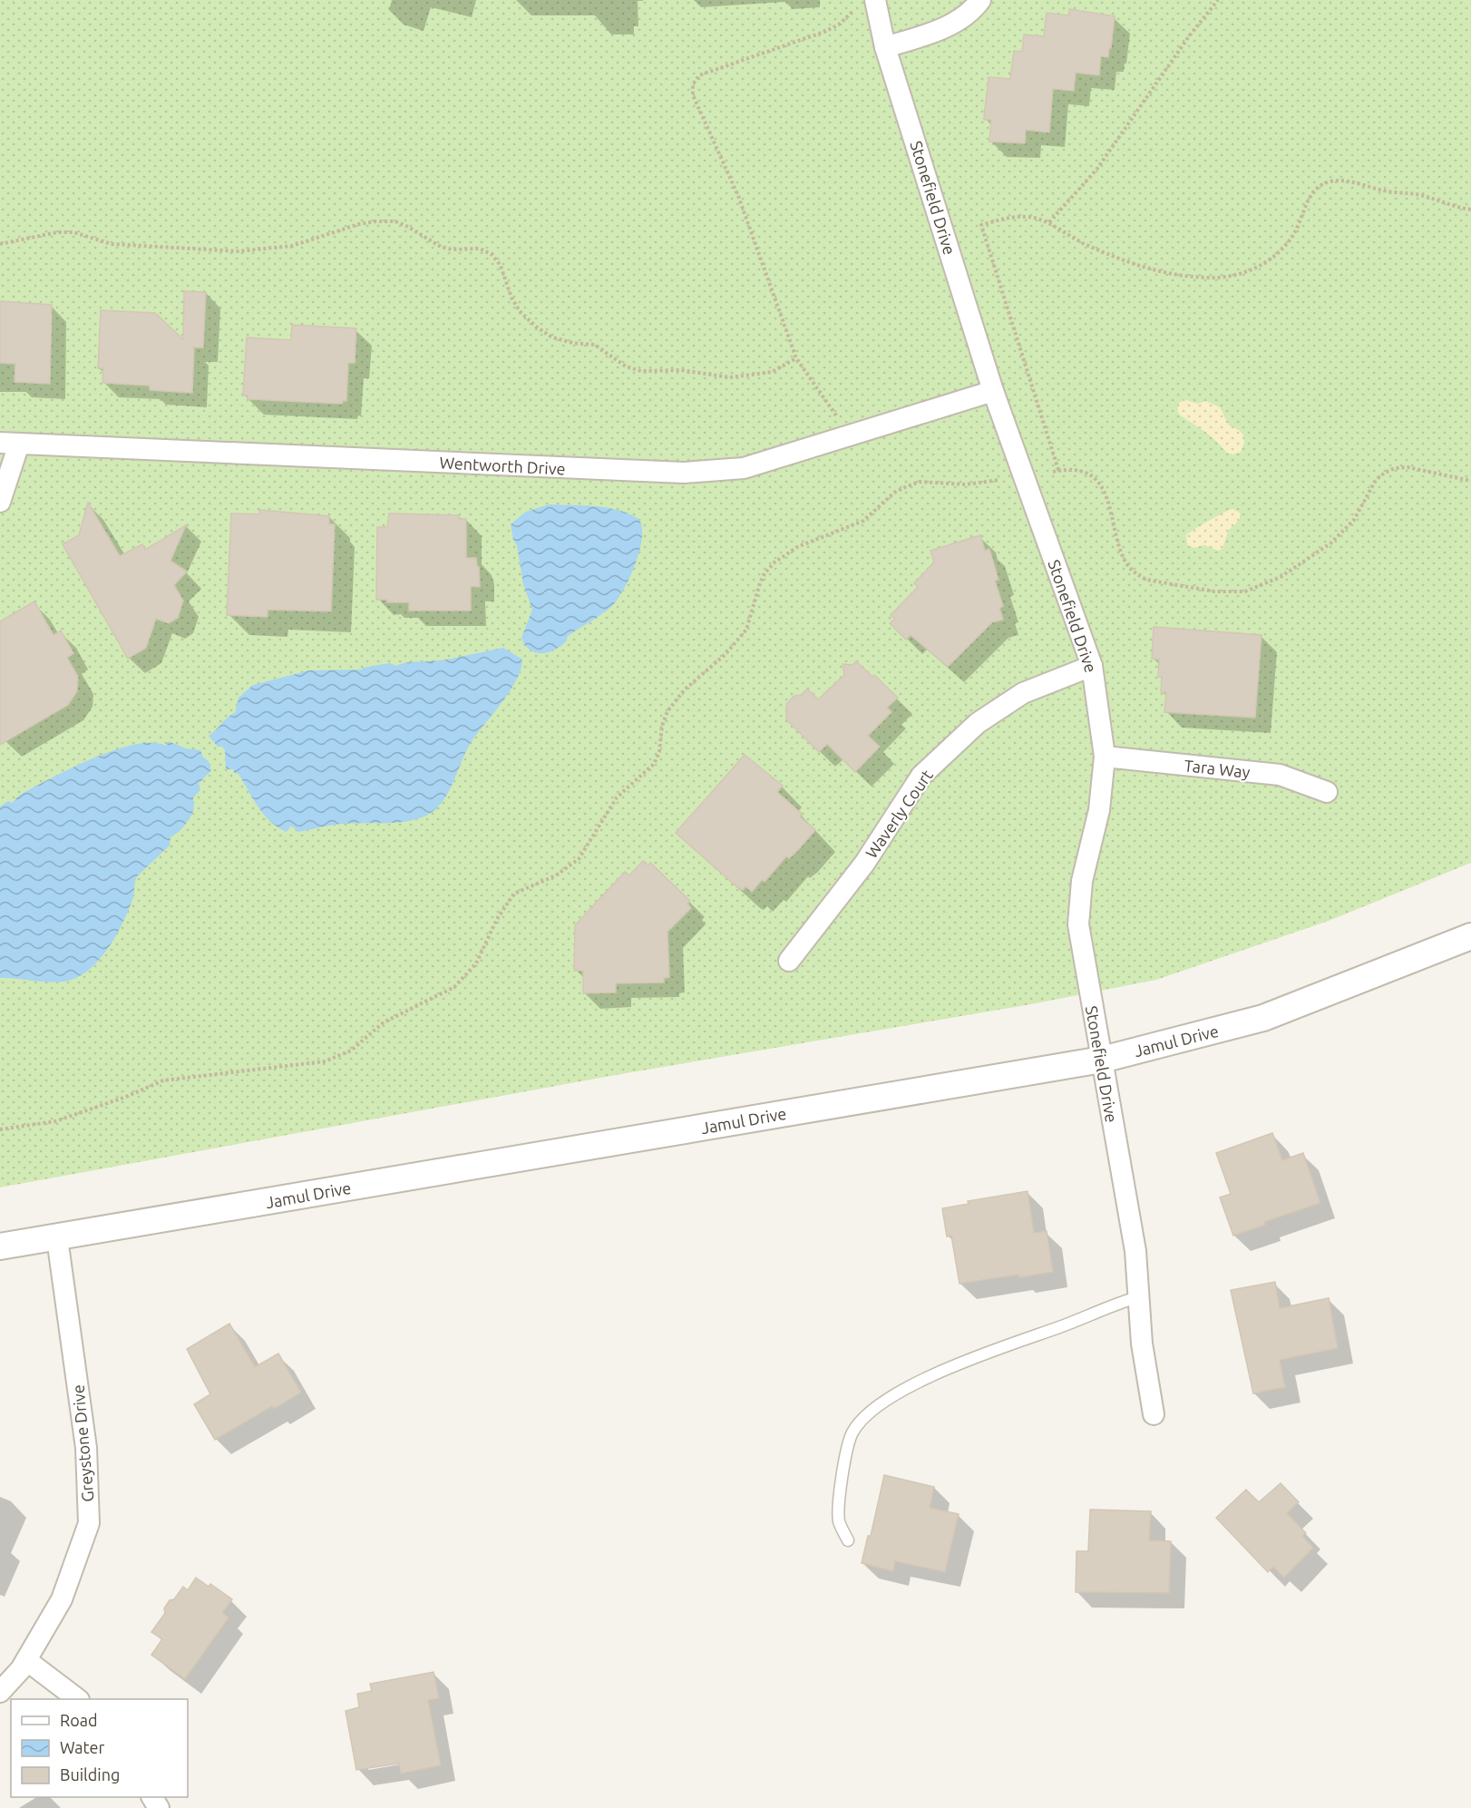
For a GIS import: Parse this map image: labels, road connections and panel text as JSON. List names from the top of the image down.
{
  "streets": {
    "street": [
      "Stonefield Drive",
      "Wentworth Drive",
      "Tara Way",
      "Waverly Court",
      "Jamul Drive",
      "Greystone Drive"
    ]
  },
  "crossings": [
    ["Stonefield Drive", "Wentworth Drive"],
    ["Stonefield Drive", "Tara Way"],
    ["Stonefield Drive", "Waverly Court"],
    ["Stonefield Drive", "Jamul Drive"],
    ["Jamul Drive", "Greystone Drive"]
  ],
  "legend": ["Road", "Water", "Building"]
}
